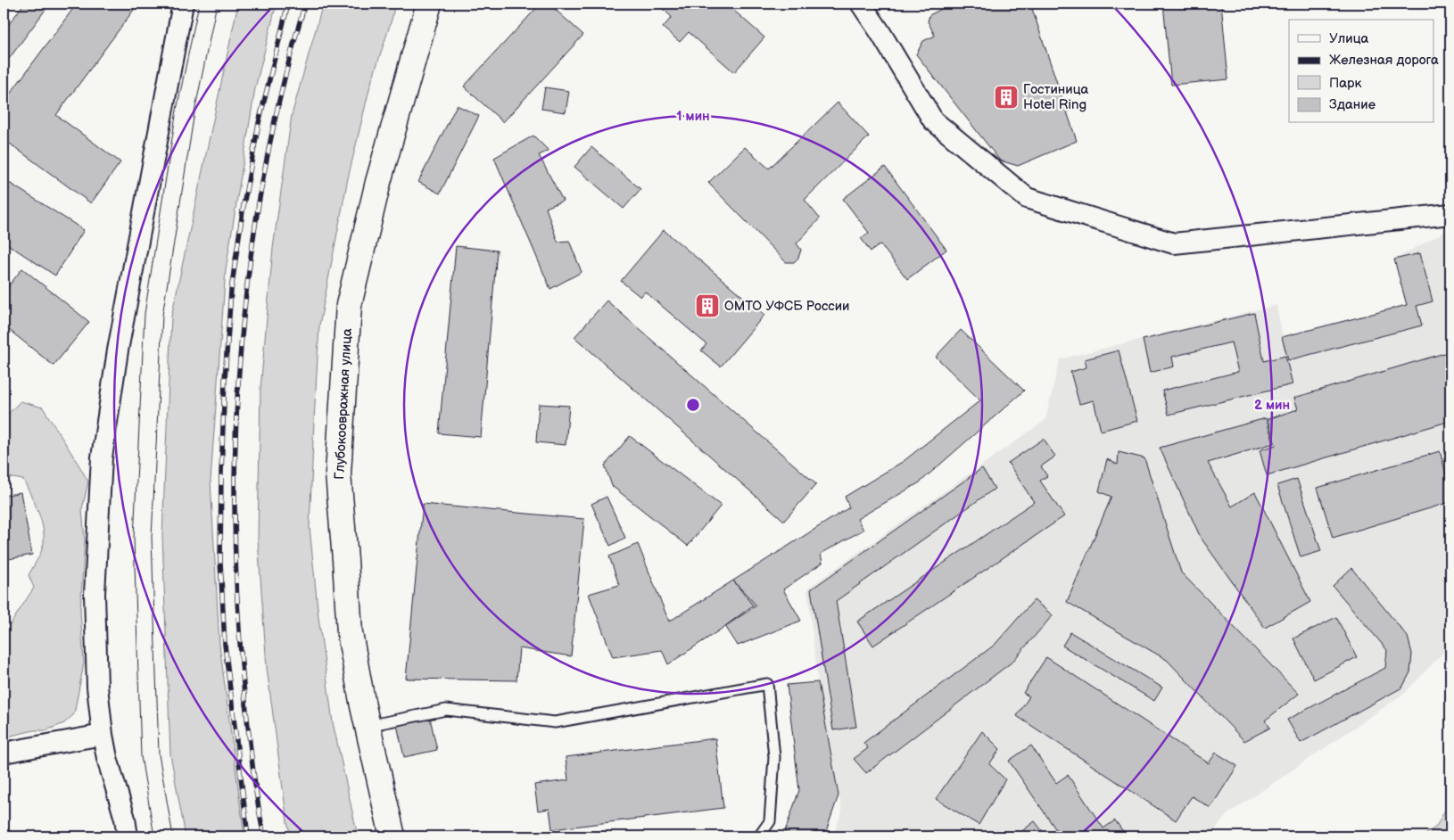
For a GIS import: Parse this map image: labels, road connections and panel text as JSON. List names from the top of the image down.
{
  "streets": {
    "main road": ["Глубокоовражная улица"]
  },
  "places": {
    "building": ["Гостиница Hotel Ring", "ОМТО УФСБ России"]
  },
  "legend": [
    "Улица",
    "Железная дорога",
    "Парк",
    "Здание"
  ],
  "rings": ["1 мин", "2 мин"]
}
